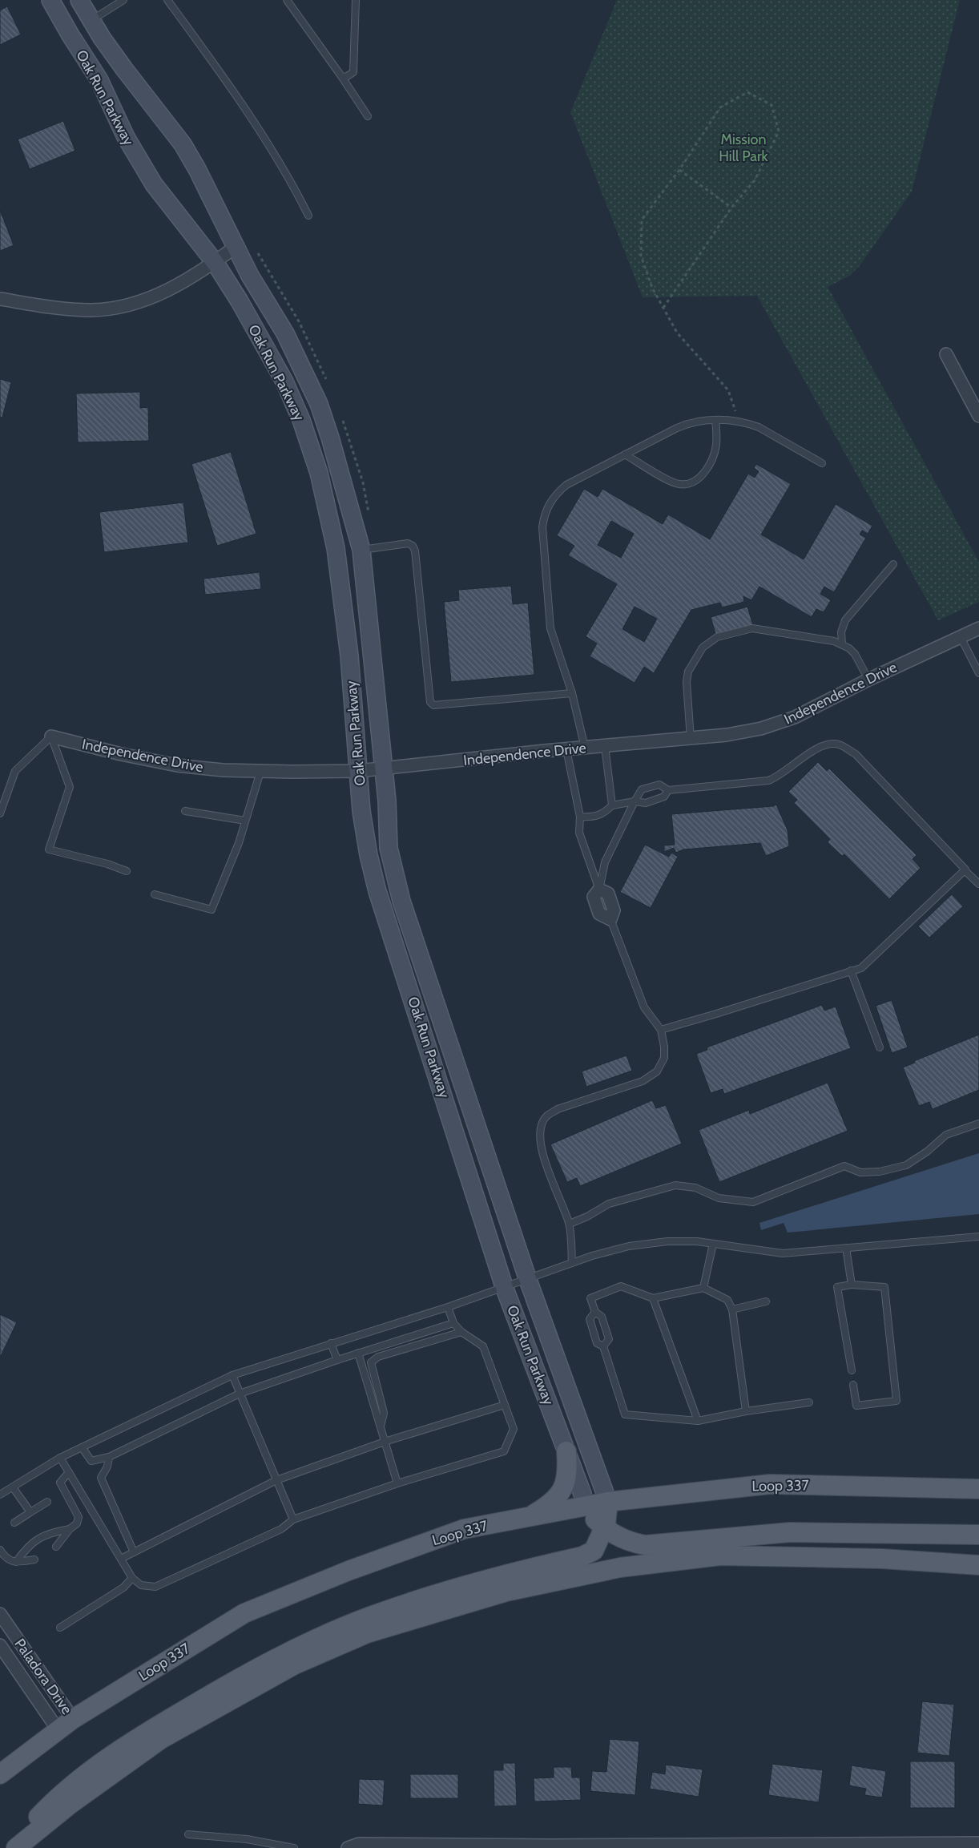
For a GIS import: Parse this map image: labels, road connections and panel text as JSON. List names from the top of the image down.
{
  "streets": {
    "main road": ["Loop 337"],
    "street": ["Oak Run Parkway", "Independence Drive", "Paladora Drive"]
  },
  "crossings": [
    ["Oak Run Parkway", "Independence Drive"],
    ["Oak Run Parkway", "Loop 337"],
    ["Loop 337", "Paladora Drive"]
  ],
  "parks": ["Mission Hill Park"]
}
